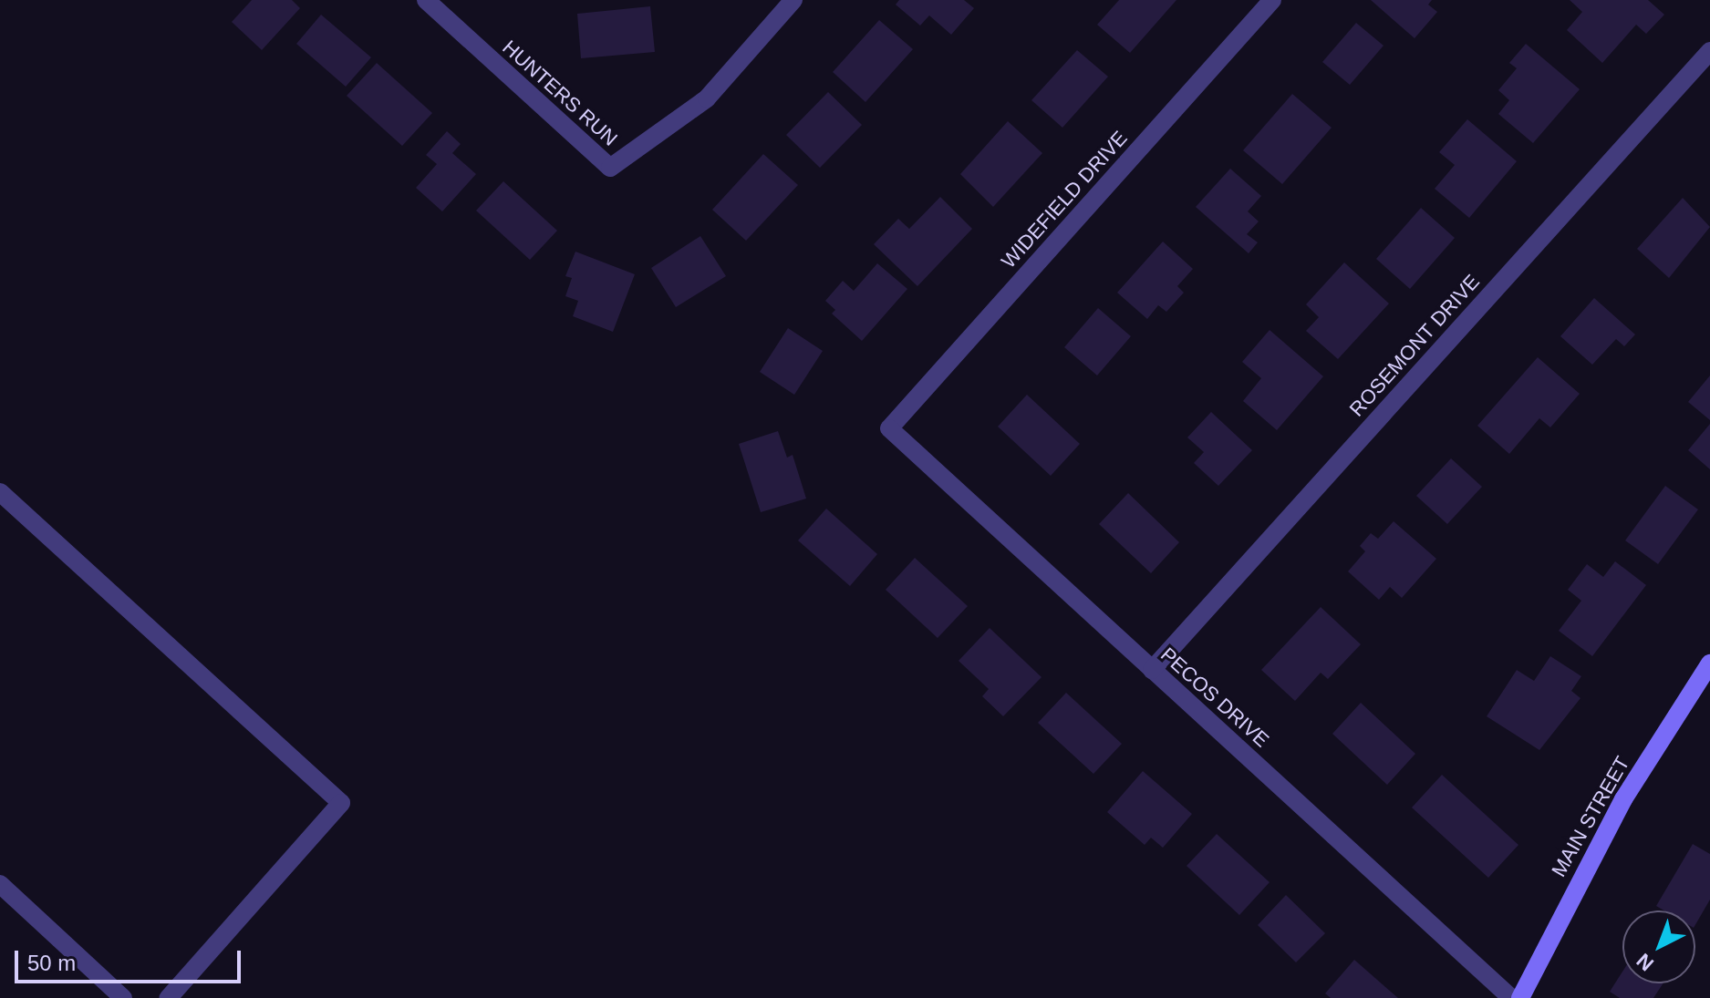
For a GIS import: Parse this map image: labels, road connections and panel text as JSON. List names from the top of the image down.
{
  "streets": {
    "main road": ["MAIN STREET"],
    "street": [
      "HUNTERS RUN",
      "WIDEFIELD DRIVE",
      "ROSEMONT DRIVE",
      "PECOS DRIVE"
    ]
  },
  "crossings": [
    ["WIDEFIELD DRIVE", "PECOS DRIVE"],
    ["ROSEMONT DRIVE", "PECOS DRIVE"]
  ],
  "scale_bar": "50 m",
  "north": "bottom left"
}
